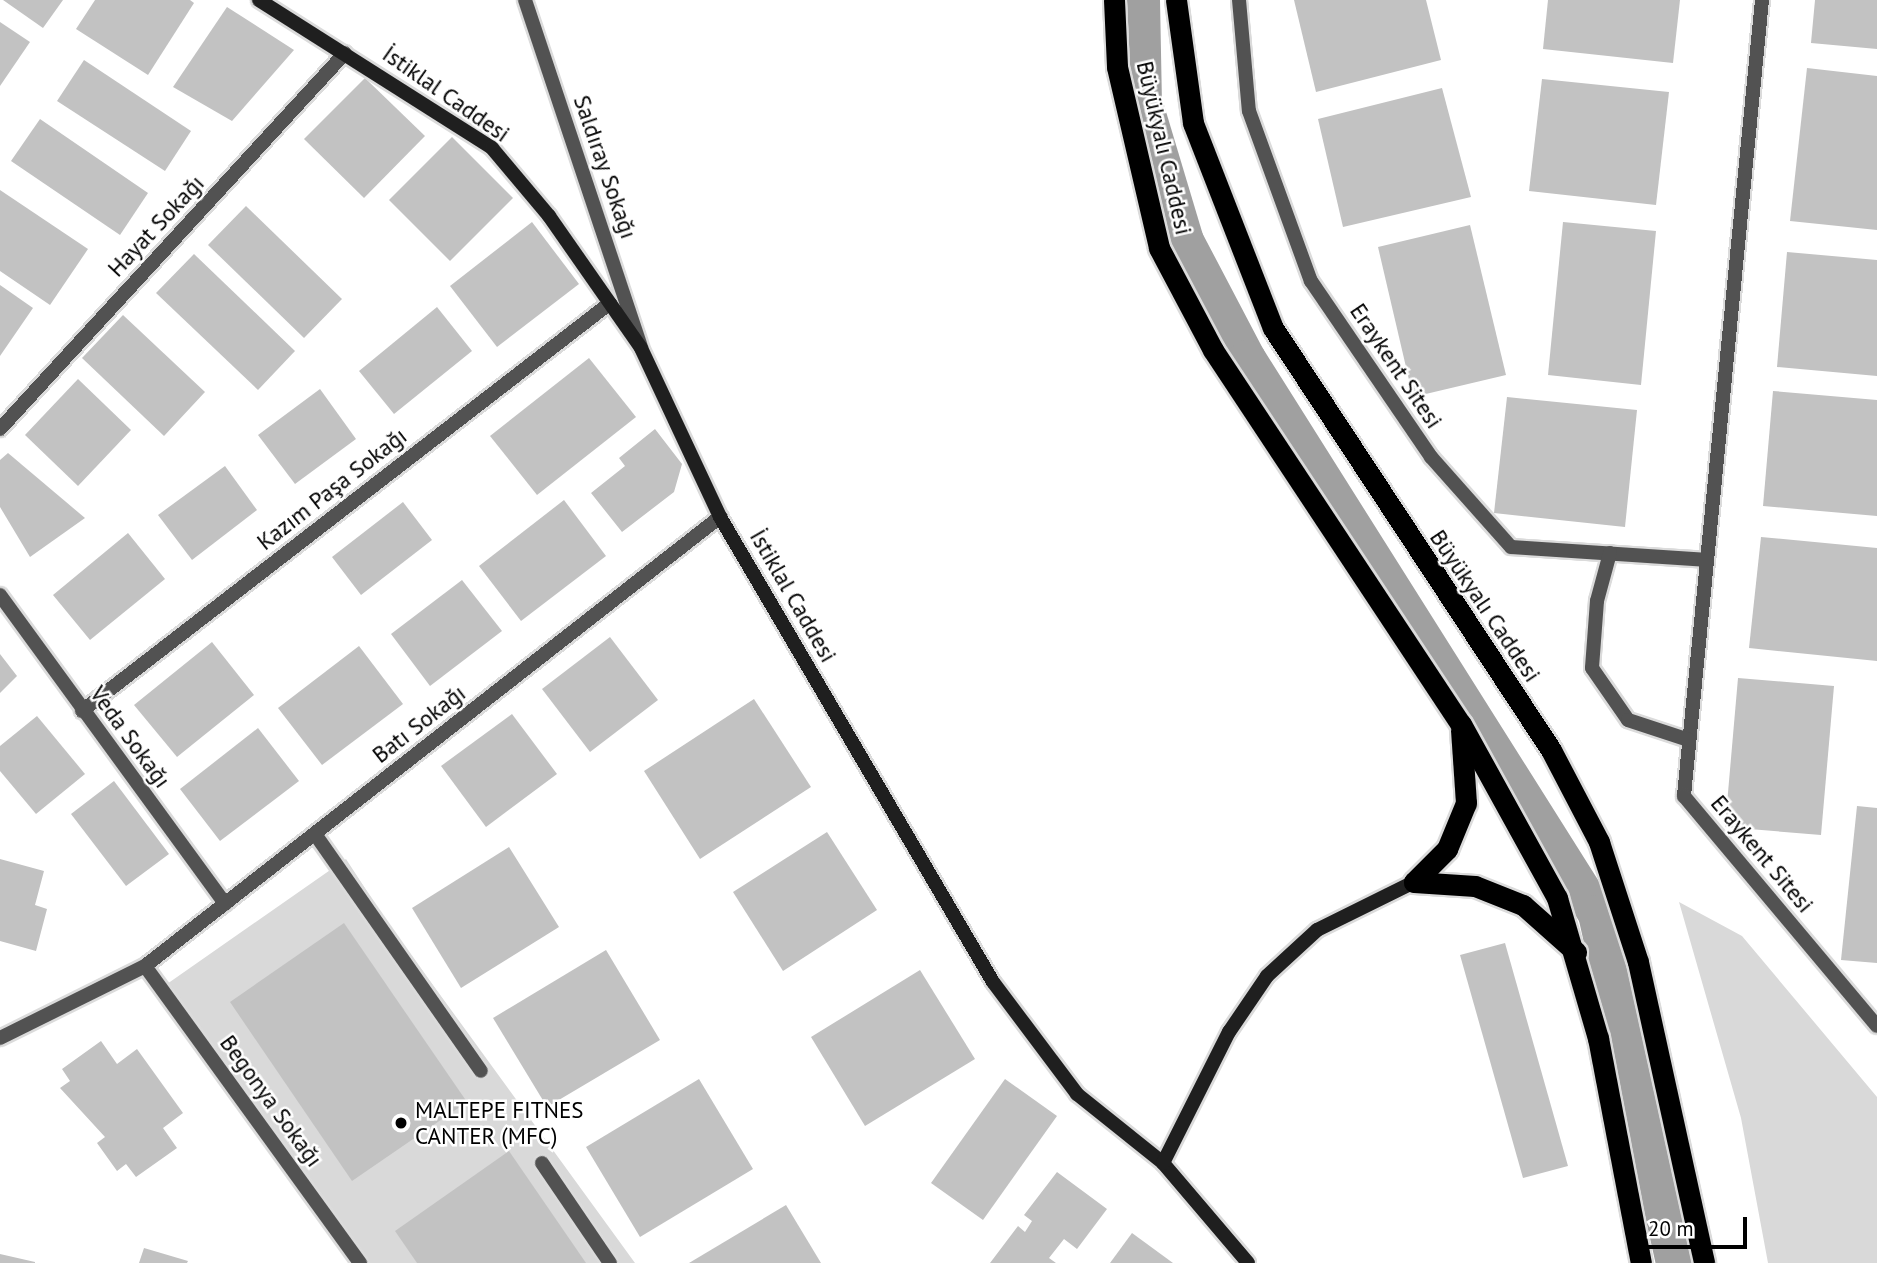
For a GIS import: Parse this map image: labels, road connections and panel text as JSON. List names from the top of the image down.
{
  "streets": {
    "highway": ["Büyükyalı Caddesi"],
    "street": [
      "İstiklal Caddesi",
      "Saldıray Sokağı",
      "Hayat Sokağı",
      "Eraykent Sitesi",
      "Kazım Paşa Sokağı",
      "Batı Sokağı",
      "Veda Sokağı",
      "Begonya Sokağı"
    ]
  },
  "crossings": [
    ["İstiklal Caddesi", "Saldıray Sokağı"],
    ["İstiklal Caddesi", "Hayat Sokağı"],
    ["İstiklal Caddesi", "Kazım Paşa Sokağı"],
    ["İstiklal Caddesi", "Batı Sokağı"],
    ["Kazım Paşa Sokağı", "Veda Sokağı"],
    ["Batı Sokağı", "Veda Sokağı"],
    ["Batı Sokağı", "Begonya Sokağı"]
  ],
  "places": ["MALTEPE FITNES CANTER (MFC)"],
  "scale_bar": "20 m"
}
